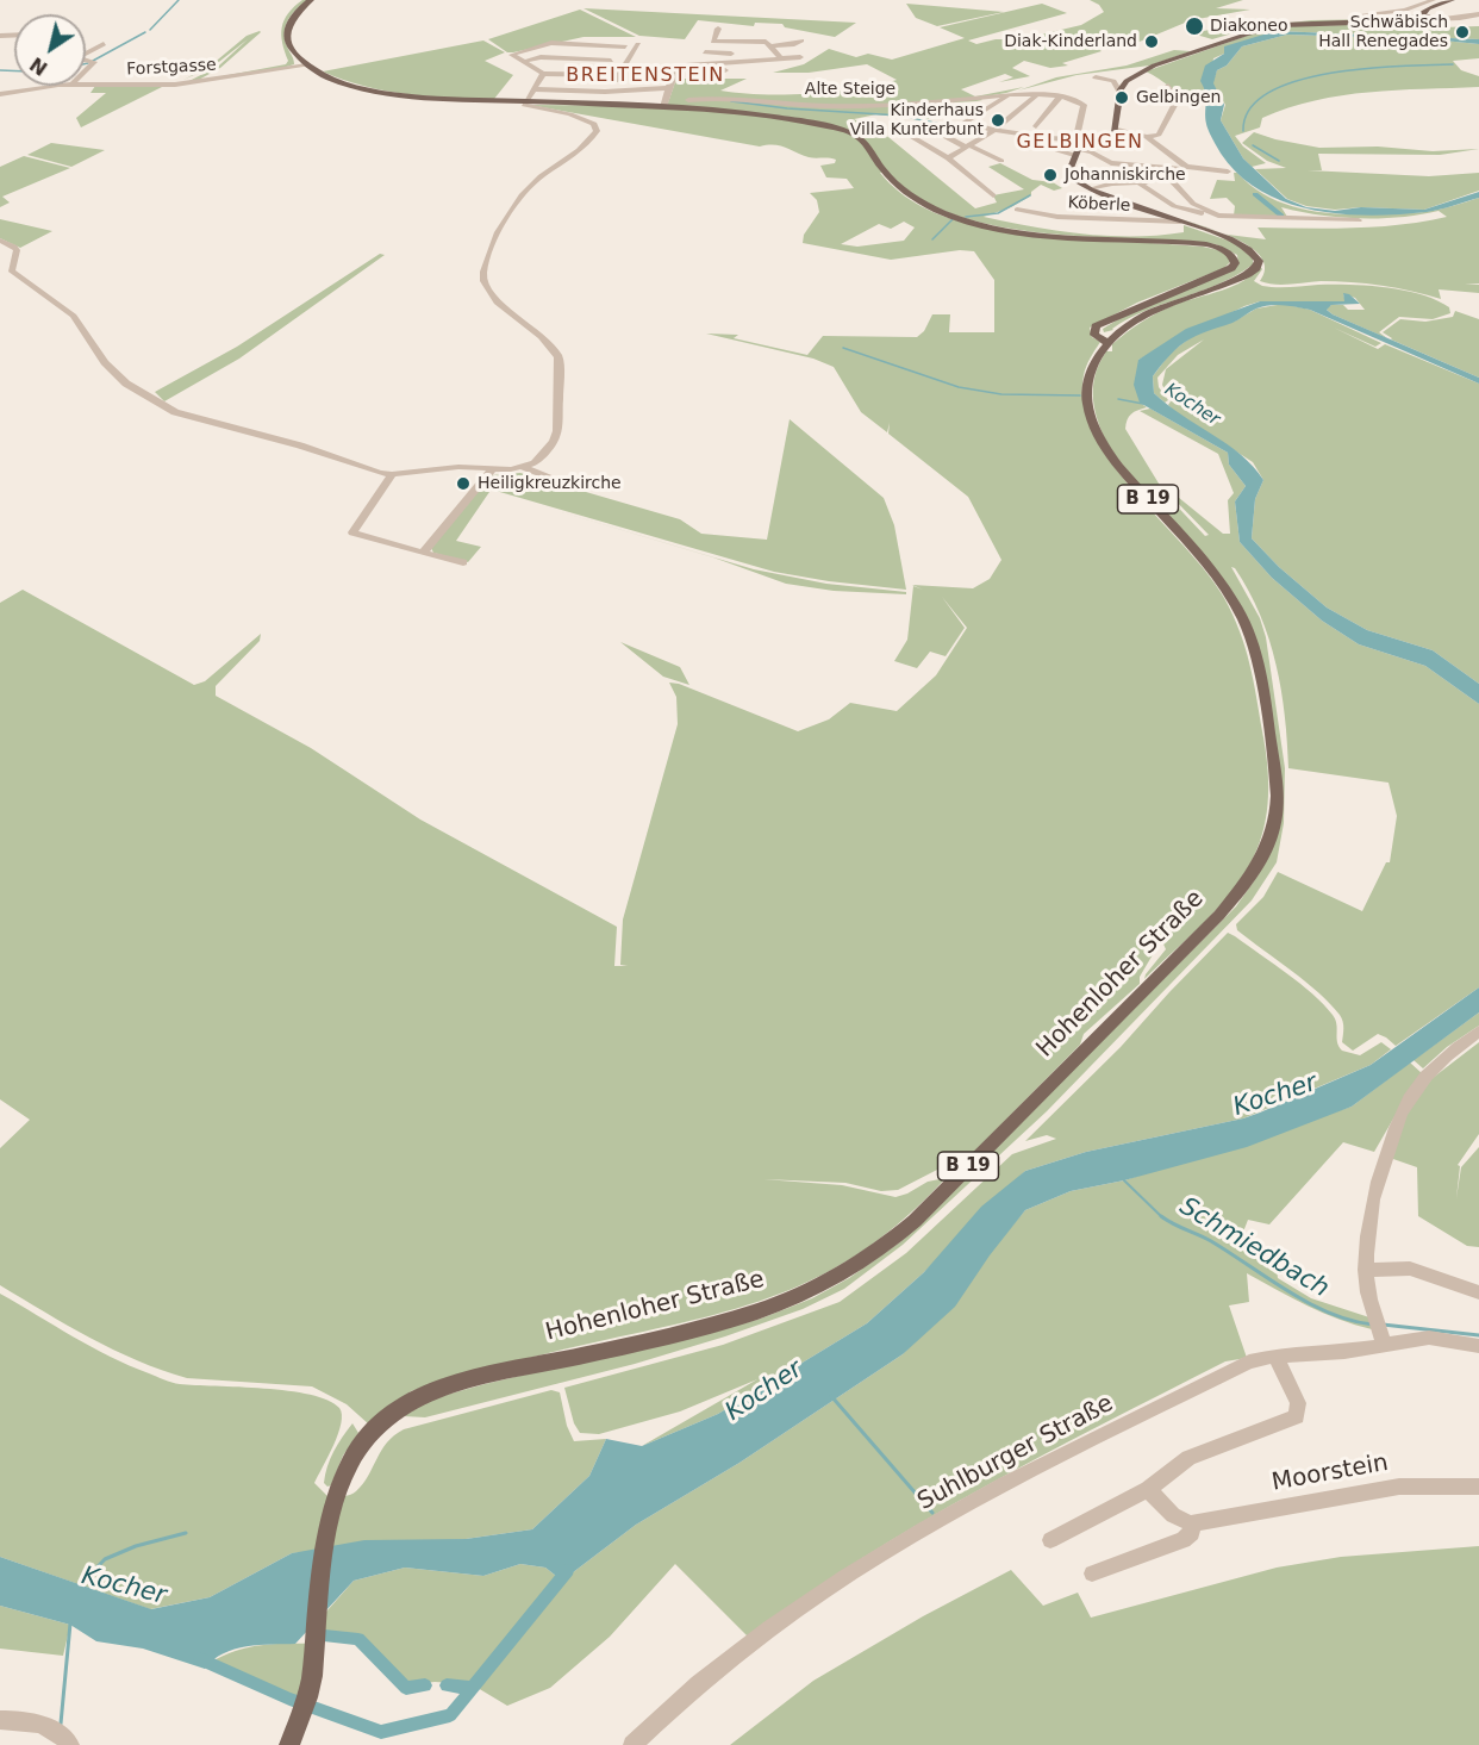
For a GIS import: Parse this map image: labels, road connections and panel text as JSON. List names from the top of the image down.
{
  "streets": {
    "main road": ["B 19", "Hohenloher Straße"],
    "street": [
      "Forstgasse",
      "Alte Steige",
      "Köberle",
      "Suhlburger Straße",
      "Moorstein"
    ]
  },
  "crossings": [
    ["Köberle", "B 19"],
    ["B 19", "Hohenloher Straße"]
  ],
  "districts": ["BREITENSTEIN", "GELBINGEN"],
  "water": ["Kocher", "Schmiedbach"],
  "places": [
    "Diakoneo",
    "Schwäbisch Hall Renegades",
    "Diak-Kinderland",
    "Gelbingen",
    "Kinderhaus Villa Kunterbunt",
    "Johanniskirche",
    "Heiligkreuzkirche"
  ],
  "north": "bottom left"
}
